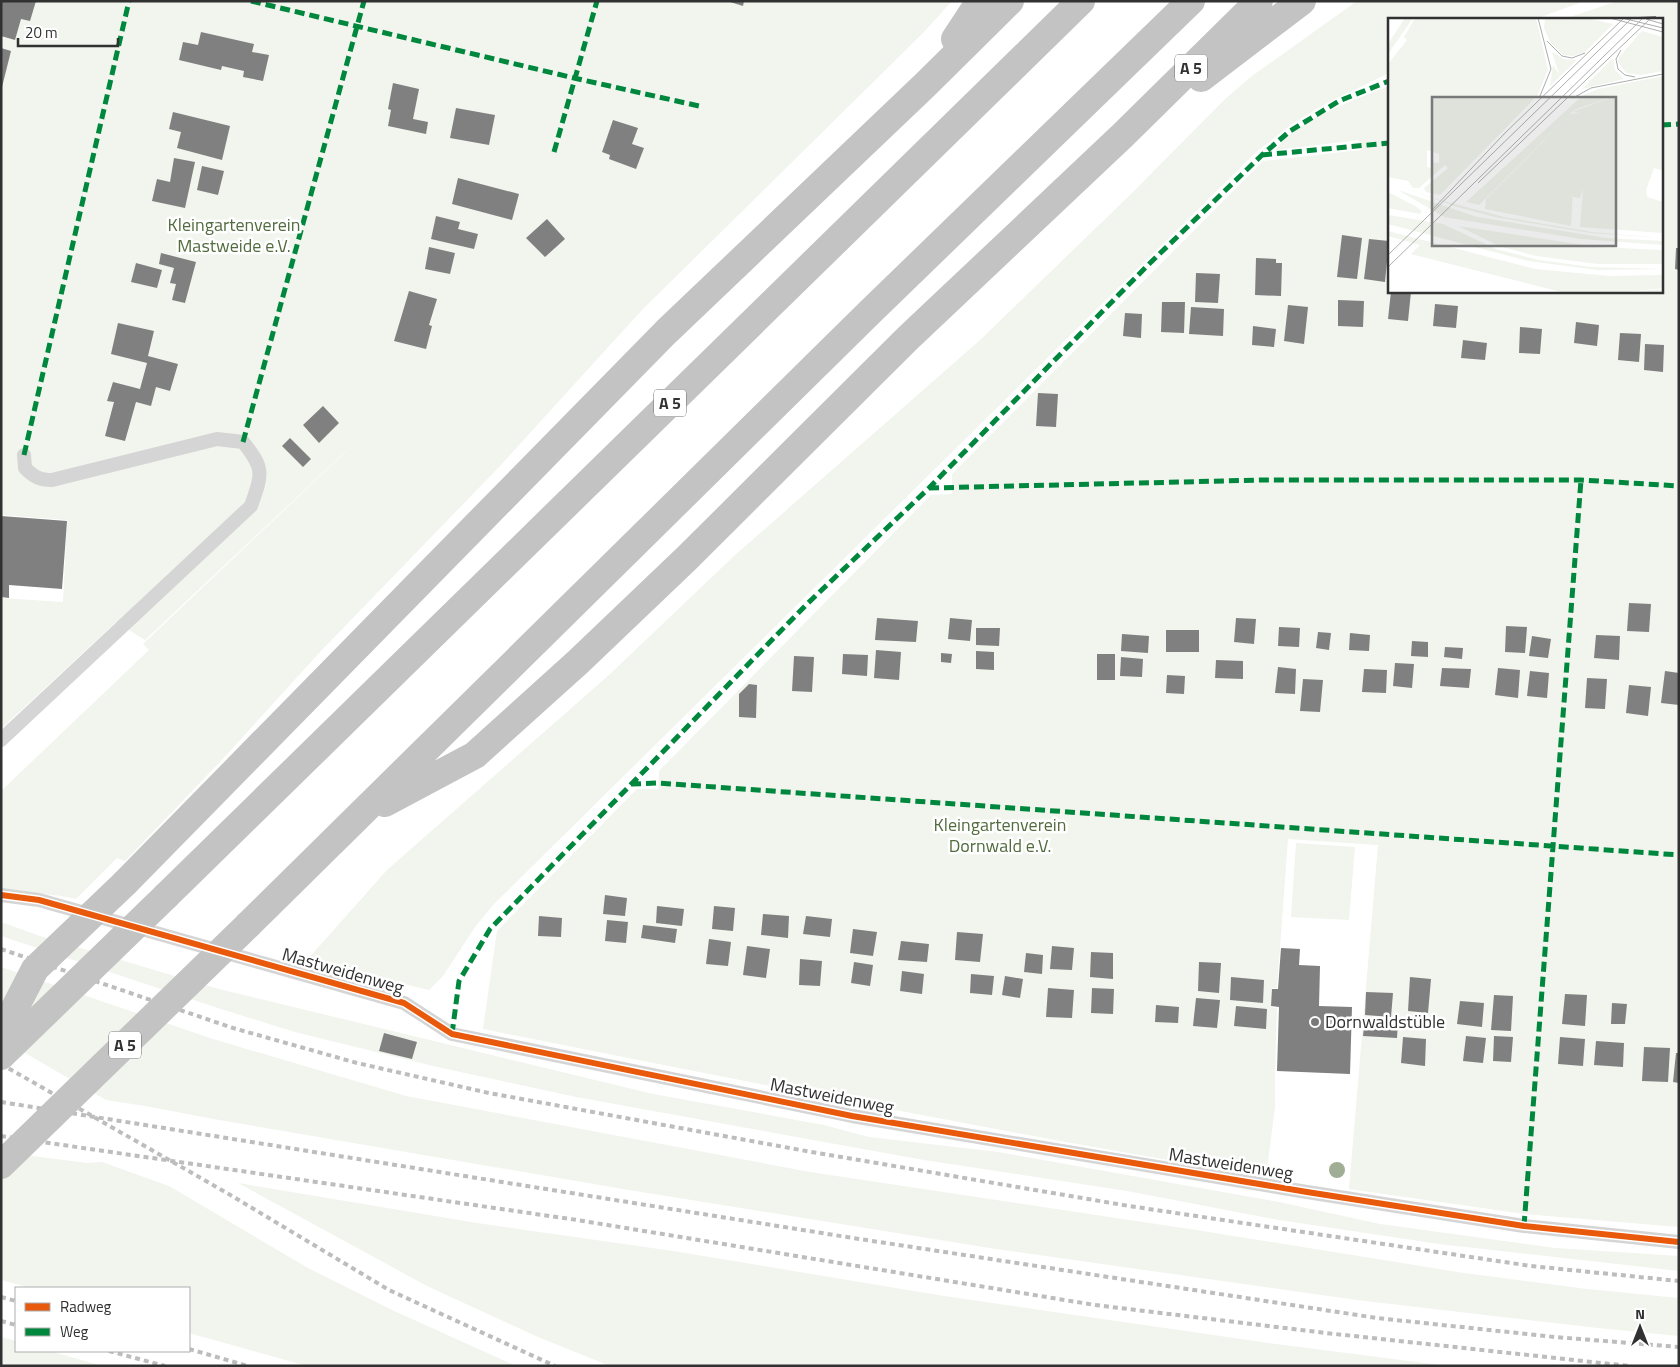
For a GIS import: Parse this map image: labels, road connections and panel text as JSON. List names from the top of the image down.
{
  "streets": {
    "highway": ["A 5"],
    "lane": ["Mastweidenweg"]
  },
  "parks": ["Kleingartenverein Mastweide e.V.", "Kleingartenverein Dornwald e.V."],
  "places": ["Dornwaldstüble"],
  "legend": ["Radweg", "Weg"],
  "scale_bar": "20 m",
  "north": "top"
}
